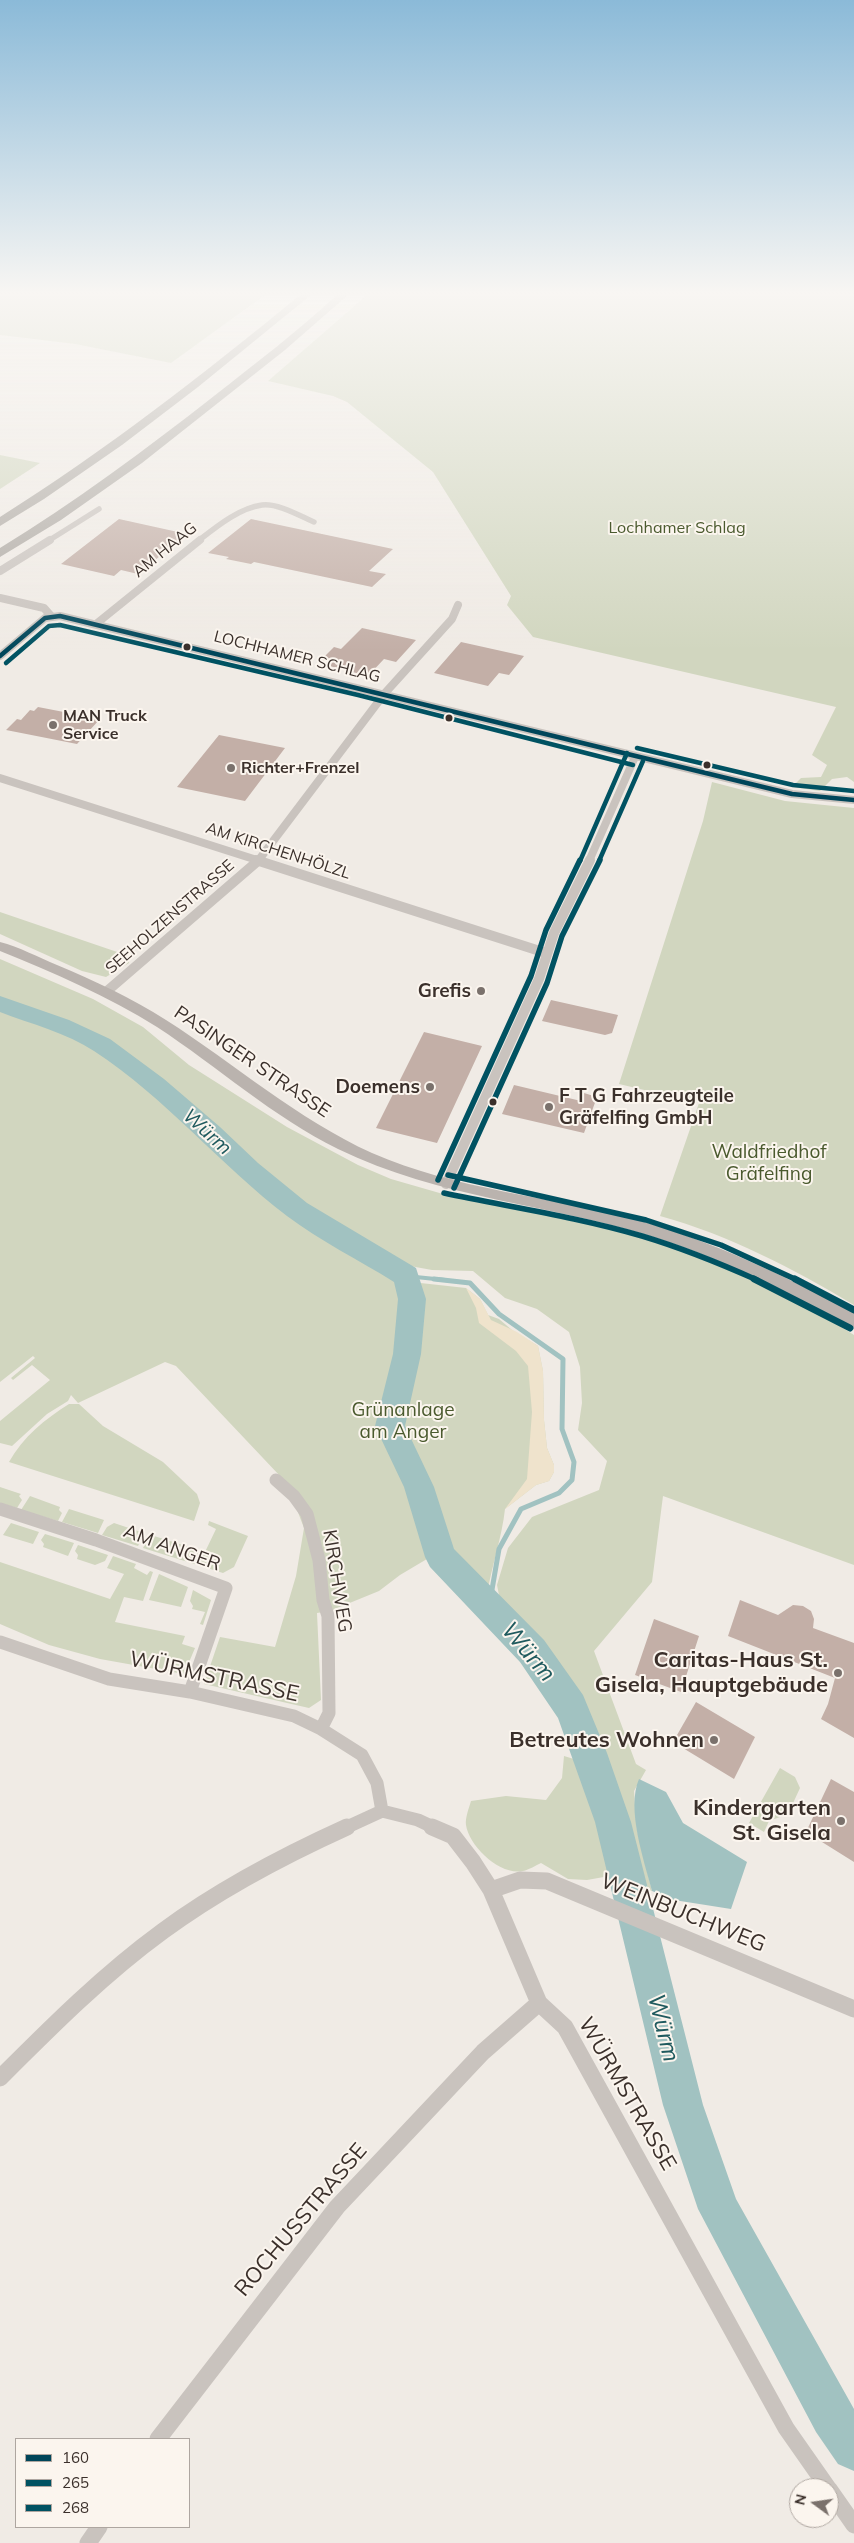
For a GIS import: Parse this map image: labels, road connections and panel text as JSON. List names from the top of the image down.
{
  "streets": {
    "main road": ["PASINGER STRASSE"],
    "street": [
      "AM HAAG",
      "LOCHHAMER SCHLAG",
      "AM KIRCHENHÖLZL",
      "SEEHOLZENSTRASSE",
      "AM ANGER",
      "KIRCHWEG",
      "WÜRMSTRASSE",
      "WEINBUCHWEG",
      "ROCHUSSTRASSE"
    ]
  },
  "crossings": [
    ["AM HAAG", "LOCHHAMER SCHLAG"],
    ["LOCHHAMER SCHLAG", "SEEHOLZENSTRASSE"],
    ["AM KIRCHENHÖLZL", "SEEHOLZENSTRASSE"],
    ["SEEHOLZENSTRASSE", "PASINGER STRASSE"],
    ["AM ANGER", "WÜRMSTRASSE"],
    ["KIRCHWEG", "WÜRMSTRASSE"],
    ["WÜRMSTRASSE", "WEINBUCHWEG"],
    ["WÜRMSTRASSE", "ROCHUSSTRASSE"]
  ],
  "water": ["Würm"],
  "parks": ["Lochhamer Schlag", "Waldfriedhof Gräfelfing", "Grünanlage am Anger"],
  "places": [
    "MAN Truck Service",
    "Richter+Frenzel",
    "Grefis",
    "Doemens",
    "F T G Fahrzeugteile Gräfelfing GmbH",
    "Caritas-Haus St. Gisela, Hauptgebäude",
    "Betreutes Wohnen",
    "Kindergarten St. Gisela"
  ],
  "lines": ["transit line 160", "transit line 265", "transit line 268"],
  "legend": ["160", "265", "268"],
  "north": "left"
}
